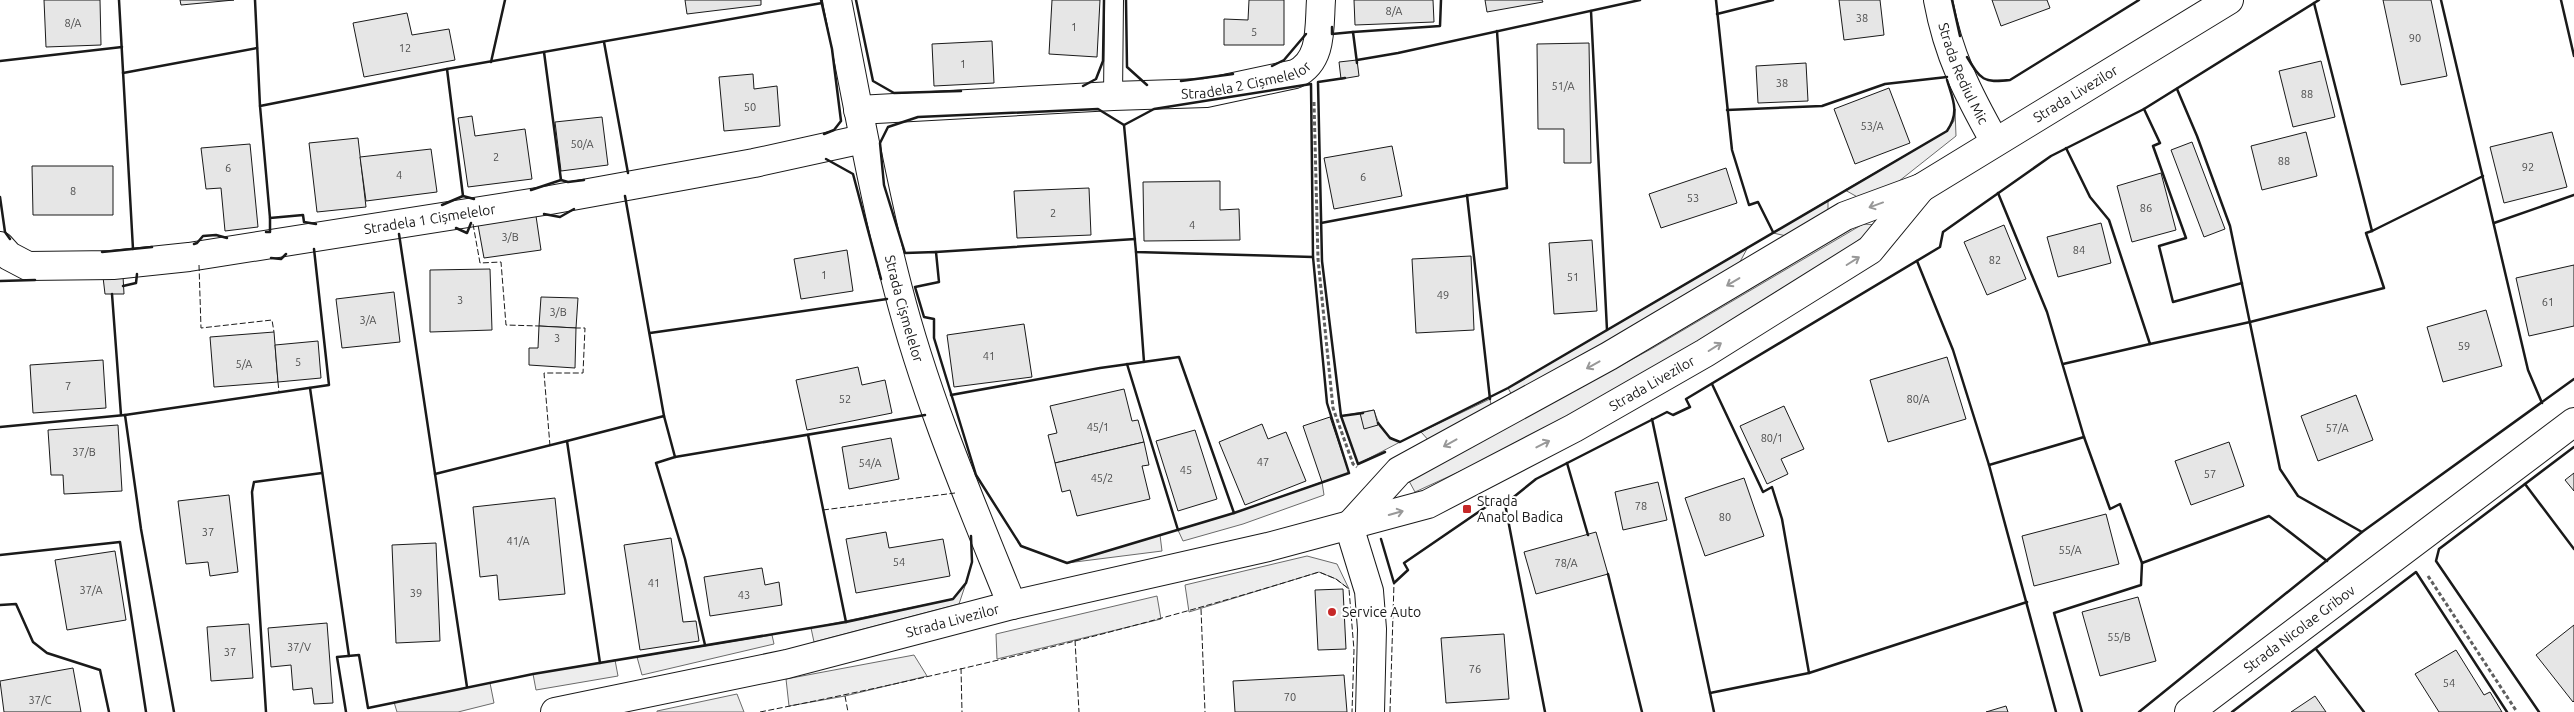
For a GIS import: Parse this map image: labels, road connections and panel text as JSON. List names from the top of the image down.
{
  "streets": {
    "street": [
      "Strada Rediul Mic",
      "Stradela 2 Cișmelelor",
      "Strada Livezilor",
      "Stradela 1 Cișmelelor",
      "Strada Cișmelelor",
      "Strada Nicolae Gribov"
    ]
  },
  "crossings": [
    ["Strada Rediul Mic", "Strada Livezilor"],
    ["Stradela 2 Cișmelelor", "Strada Cișmelelor"],
    ["Strada Livezilor", "Strada Cișmelelor"],
    ["Stradela 1 Cișmelelor", "Strada Cișmelelor"]
  ],
  "places": {
    "transit": ["Strada Anatol Badica"],
    "other": ["Service Auto"]
  },
  "house_numbers": [
    "8/A",
    "38",
    "8/A",
    "1",
    "5",
    "90",
    "12",
    "1",
    "38",
    "51/A",
    "88",
    "50",
    "53/A",
    "50/A",
    "2",
    "88",
    "92",
    "6",
    "4",
    "6",
    "8",
    "53",
    "86",
    "2",
    "4",
    "3/B",
    "84",
    "82",
    "1",
    "51",
    "49",
    "3",
    "61",
    "3/B",
    "3/A",
    "3",
    "59",
    "41",
    "5",
    "5/A",
    "7",
    "52",
    "80/A",
    "45/1",
    "57/A",
    "80/1",
    "37/B",
    "47",
    "54/A",
    "45",
    "57",
    "45/2",
    "78",
    "80",
    "37",
    "41/A",
    "55/A",
    "54",
    "78/A",
    "41",
    "37/A",
    "39",
    "43",
    "55/B",
    "37/V",
    "37",
    "76",
    "54",
    "70",
    "37/C"
  ]
}
